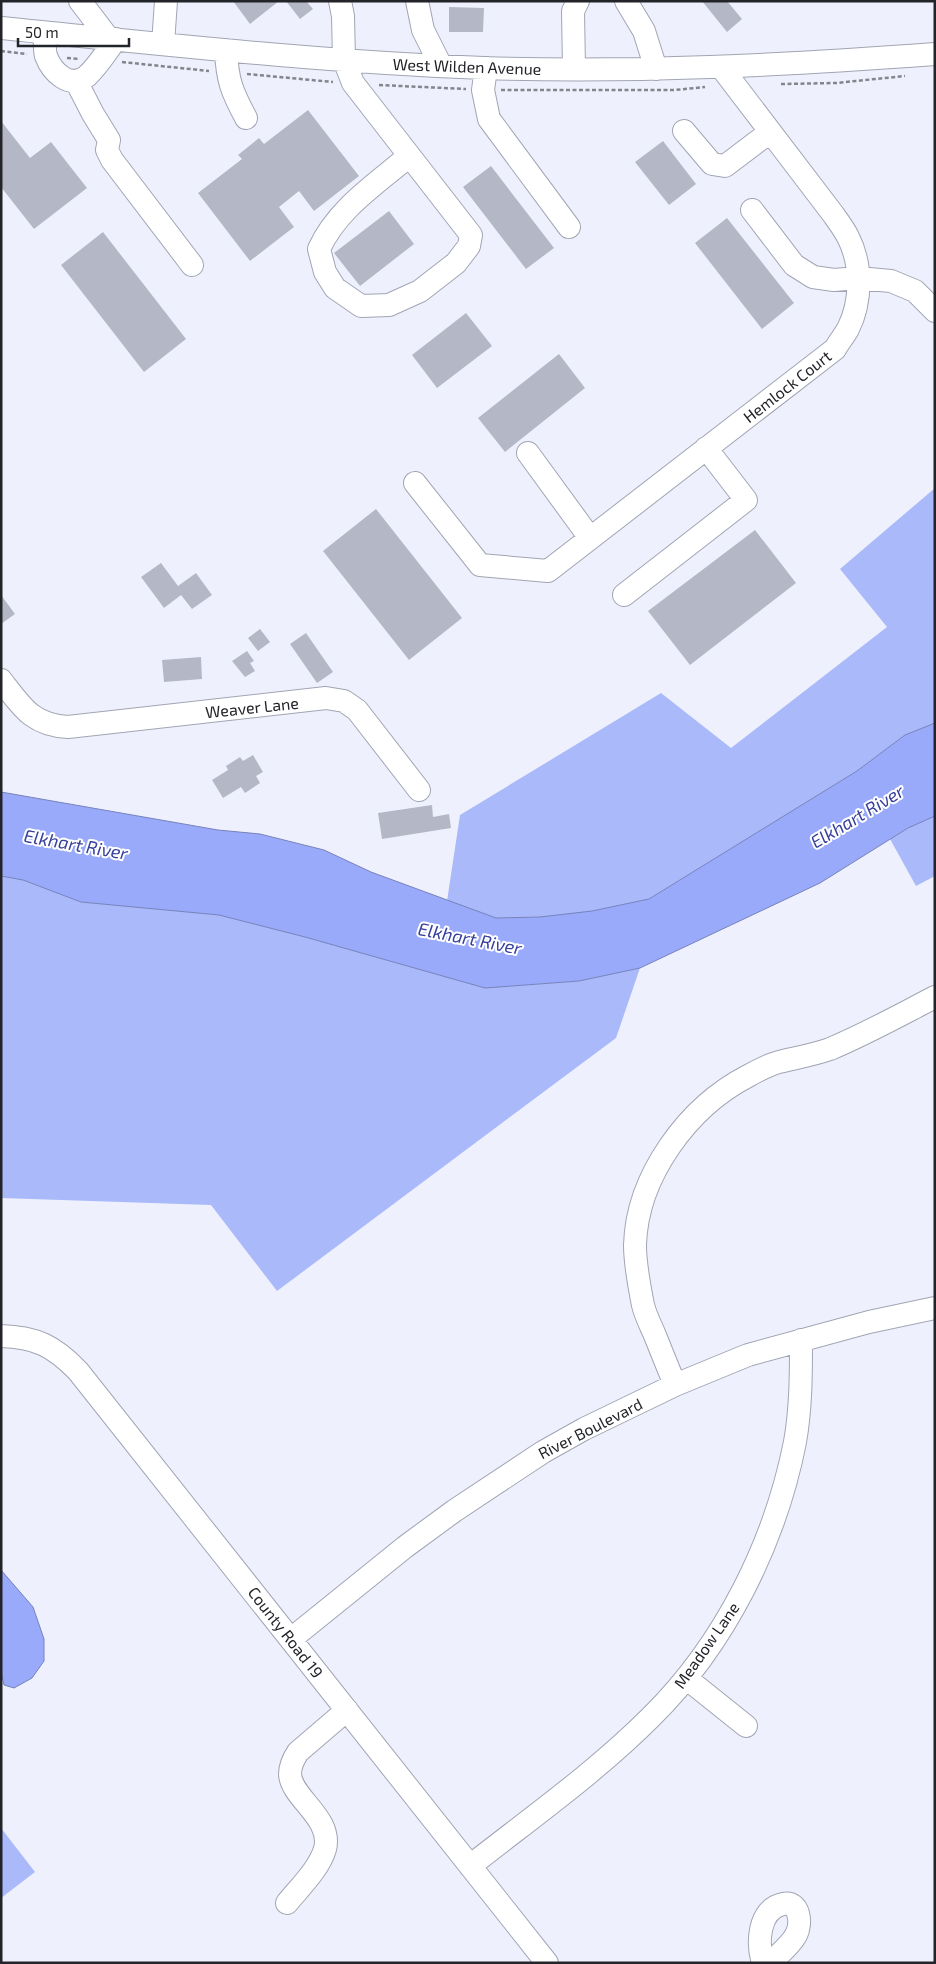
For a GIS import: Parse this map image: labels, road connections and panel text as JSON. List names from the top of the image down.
{
  "streets": {
    "street": [
      "West Wilden Avenue",
      "Hemlock Court",
      "Weaver Lane",
      "River Boulevard",
      "County Road 19",
      "Meadow Lane"
    ]
  },
  "crossings": [
    ["West Wilden Avenue", "Hemlock Court"],
    ["River Boulevard", "County Road 19"],
    ["River Boulevard", "Meadow Lane"],
    ["County Road 19", "Meadow Lane"]
  ],
  "water": ["Elkhart River"],
  "scale_bar": "50 m"
}
